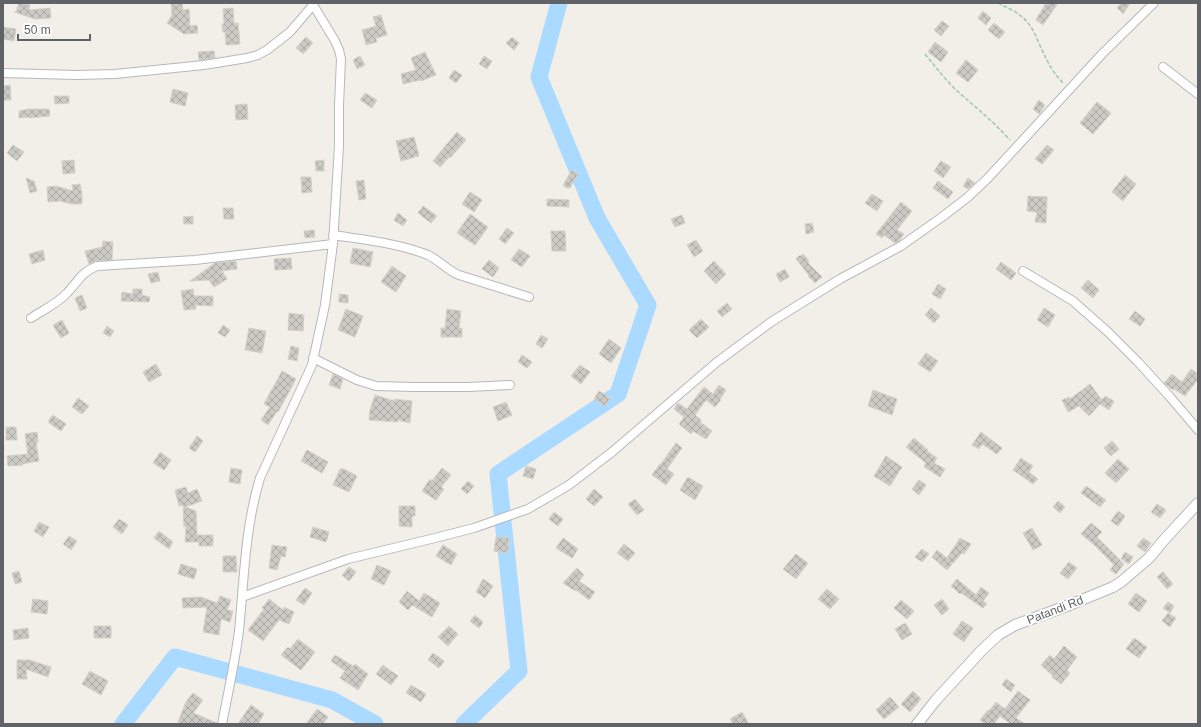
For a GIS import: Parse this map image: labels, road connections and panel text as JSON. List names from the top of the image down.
{
  "streets": {
    "street": ["Patandi Rd"]
  },
  "scale_bar": "50 m"
}
